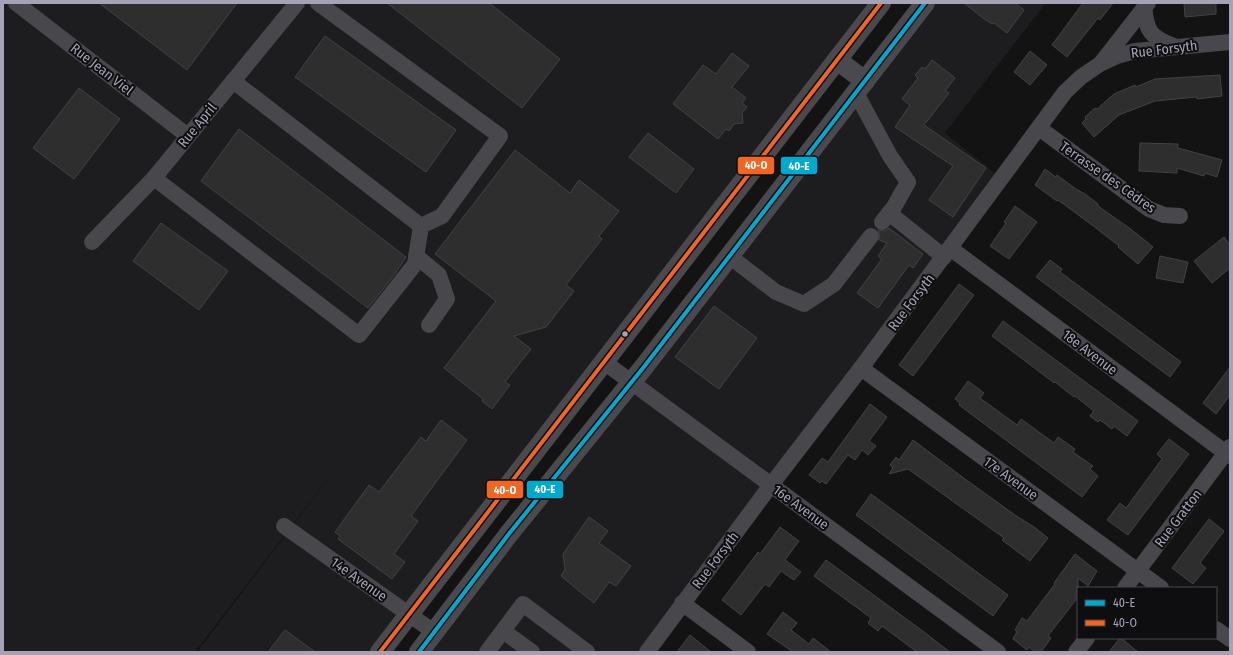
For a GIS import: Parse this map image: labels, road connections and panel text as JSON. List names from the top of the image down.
{
  "streets": {
    "street": [
      "Rue Forsyth",
      "Rue Jean Viel",
      "Rue April",
      "Terrasse des Cèdres",
      "18e Avenue",
      "17e Avenue",
      "16e Avenue",
      "Rue Gratton",
      "14e Avenue"
    ]
  },
  "crossings": [
    ["Rue Forsyth", "Terrasse des Cèdres"],
    ["Rue Forsyth", "18e Avenue"],
    ["Rue Forsyth", "17e Avenue"],
    ["Rue Forsyth", "16e Avenue"],
    ["Rue Jean Viel", "Rue April"],
    ["18e Avenue", "Rue Gratton"],
    ["17e Avenue", "Rue Gratton"]
  ],
  "lines": ["transit line 40-E", "transit line 40-O"],
  "legend": ["40-E", "40-O"]
}
